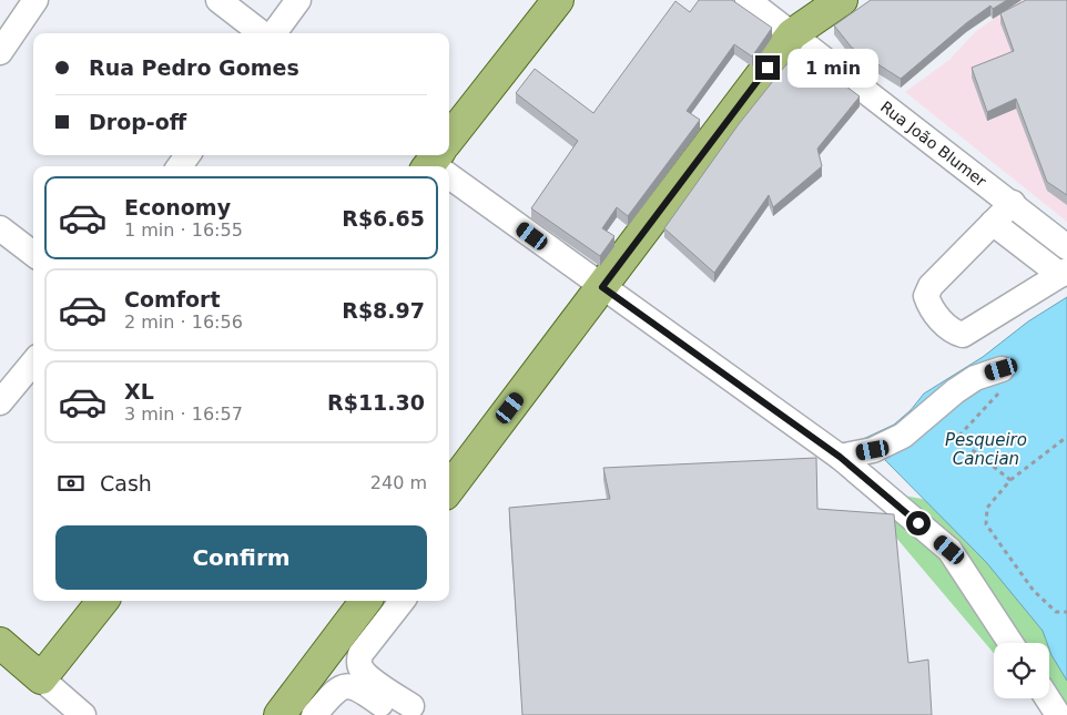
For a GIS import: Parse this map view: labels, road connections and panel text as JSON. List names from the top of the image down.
{
  "streets": {
    "street": ["Rua João Blumer"]
  },
  "water": ["Pesqueiro Cancian"],
  "page": {
    "banner": ["Rua Pedro Gomes", "Drop-off"],
    "bubble": "1 min",
    "list": [
      {
        "name": "Economy",
        "note": "1 min · 16:55",
        "value": "R$6.65"
      },
      {
        "name": "Comfort",
        "note": "2 min · 16:56",
        "value": "R$8.97"
      },
      {
        "name": "XL",
        "note": "3 min · 16:57",
        "value": "R$11.30"
      }
    ],
    "pay": ["Cash", "240 m"],
    "buttons": "Confirm"
  }
}
